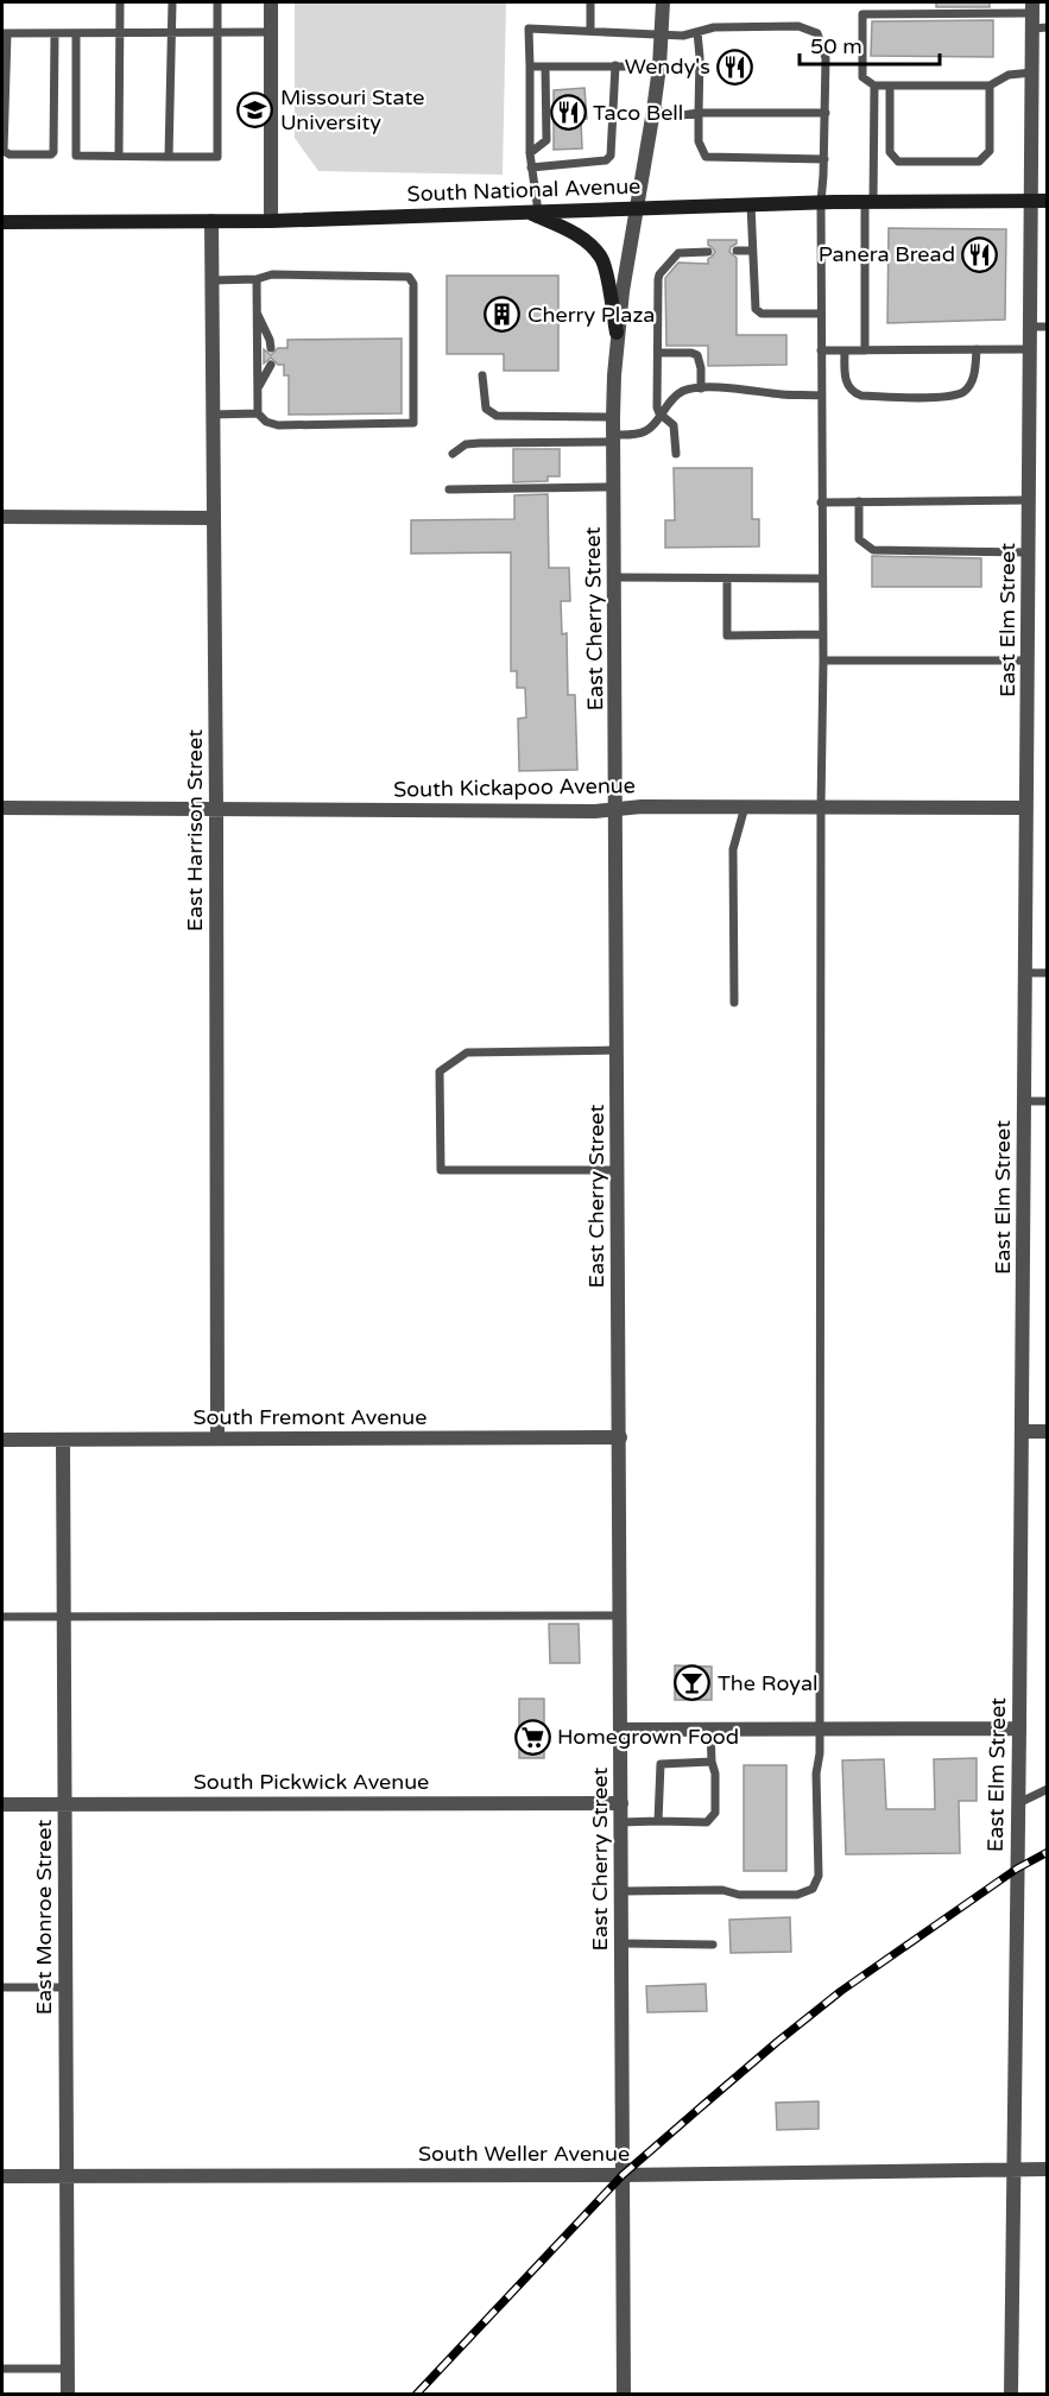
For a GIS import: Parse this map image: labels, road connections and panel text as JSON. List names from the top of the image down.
{
  "streets": {
    "main road": ["South National Avenue"],
    "street": [
      "East Cherry Street",
      "East Elm Street",
      "South Kickapoo Avenue",
      "East Harrison Street",
      "South Fremont Avenue",
      "South Pickwick Avenue",
      "East Monroe Street",
      "South Weller Avenue"
    ]
  },
  "crossings": [
    ["South National Avenue", "East Cherry Street"],
    ["South National Avenue", "East Elm Street"],
    ["South National Avenue", "East Harrison Street"],
    ["East Cherry Street", "South Kickapoo Avenue"],
    ["East Cherry Street", "South Fremont Avenue"],
    ["East Cherry Street", "South Pickwick Avenue"],
    ["East Cherry Street", "South Weller Avenue"],
    ["East Elm Street", "South Kickapoo Avenue"],
    ["East Elm Street", "South Weller Avenue"],
    ["South Kickapoo Avenue", "East Harrison Street"],
    ["East Harrison Street", "South Fremont Avenue"],
    ["South Fremont Avenue", "East Monroe Street"],
    ["South Pickwick Avenue", "East Monroe Street"],
    ["East Monroe Street", "South Weller Avenue"]
  ],
  "places": {
    "restaurant": ["Wendy's", "Taco Bell", "Panera Bread"],
    "school or university": ["Missouri State University"],
    "building": ["Cherry Plaza"],
    "bar": ["The Royal"],
    "supermarket": ["Homegrown Food"]
  },
  "scale_bar": "50 m"
}
